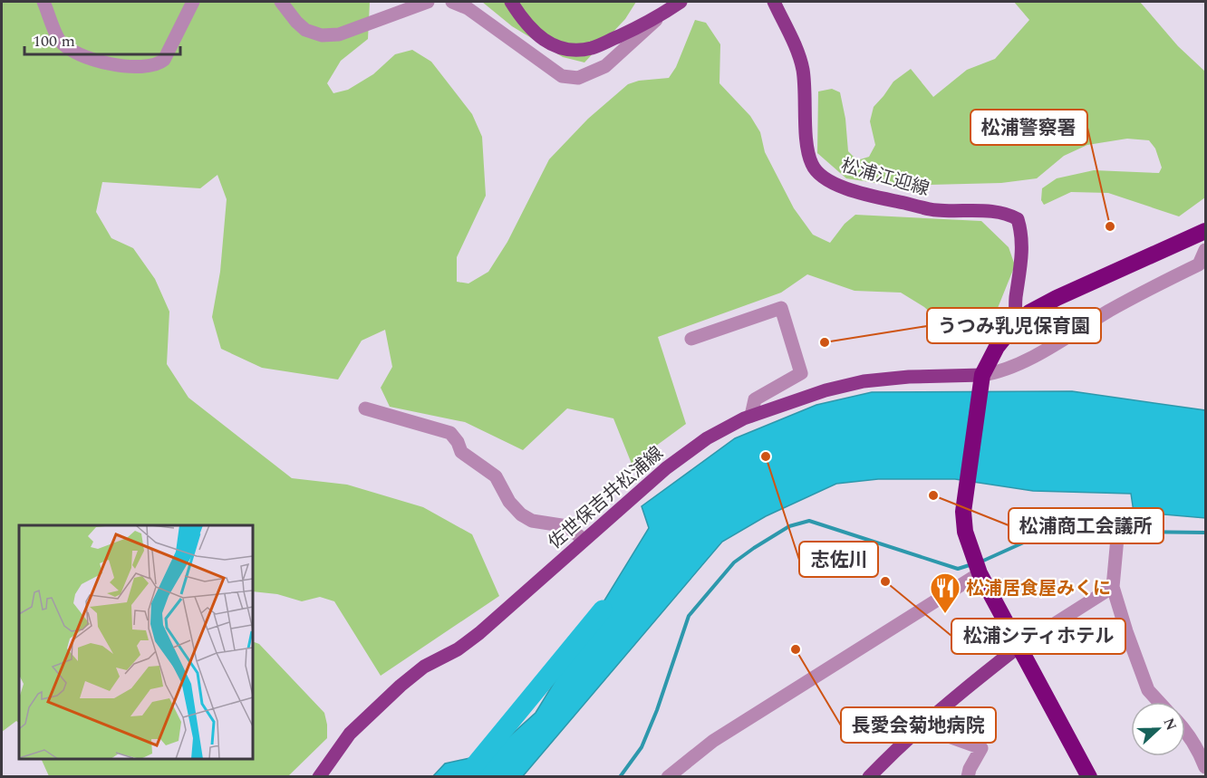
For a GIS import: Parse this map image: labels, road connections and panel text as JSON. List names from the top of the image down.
{
  "streets": {
    "main road": ["松浦江迎線", "佐世保吉井松浦線"]
  },
  "places": {
    "other": [
      "松浦警察署",
      "うつみ乳児保育園",
      "志佐川",
      "松浦商工会議所",
      "松浦シティホテル",
      "長愛会菊地病院"
    ],
    "restaurant": ["松浦居食屋みくに"]
  },
  "scale_bar": "100 m",
  "north": "right"
}
